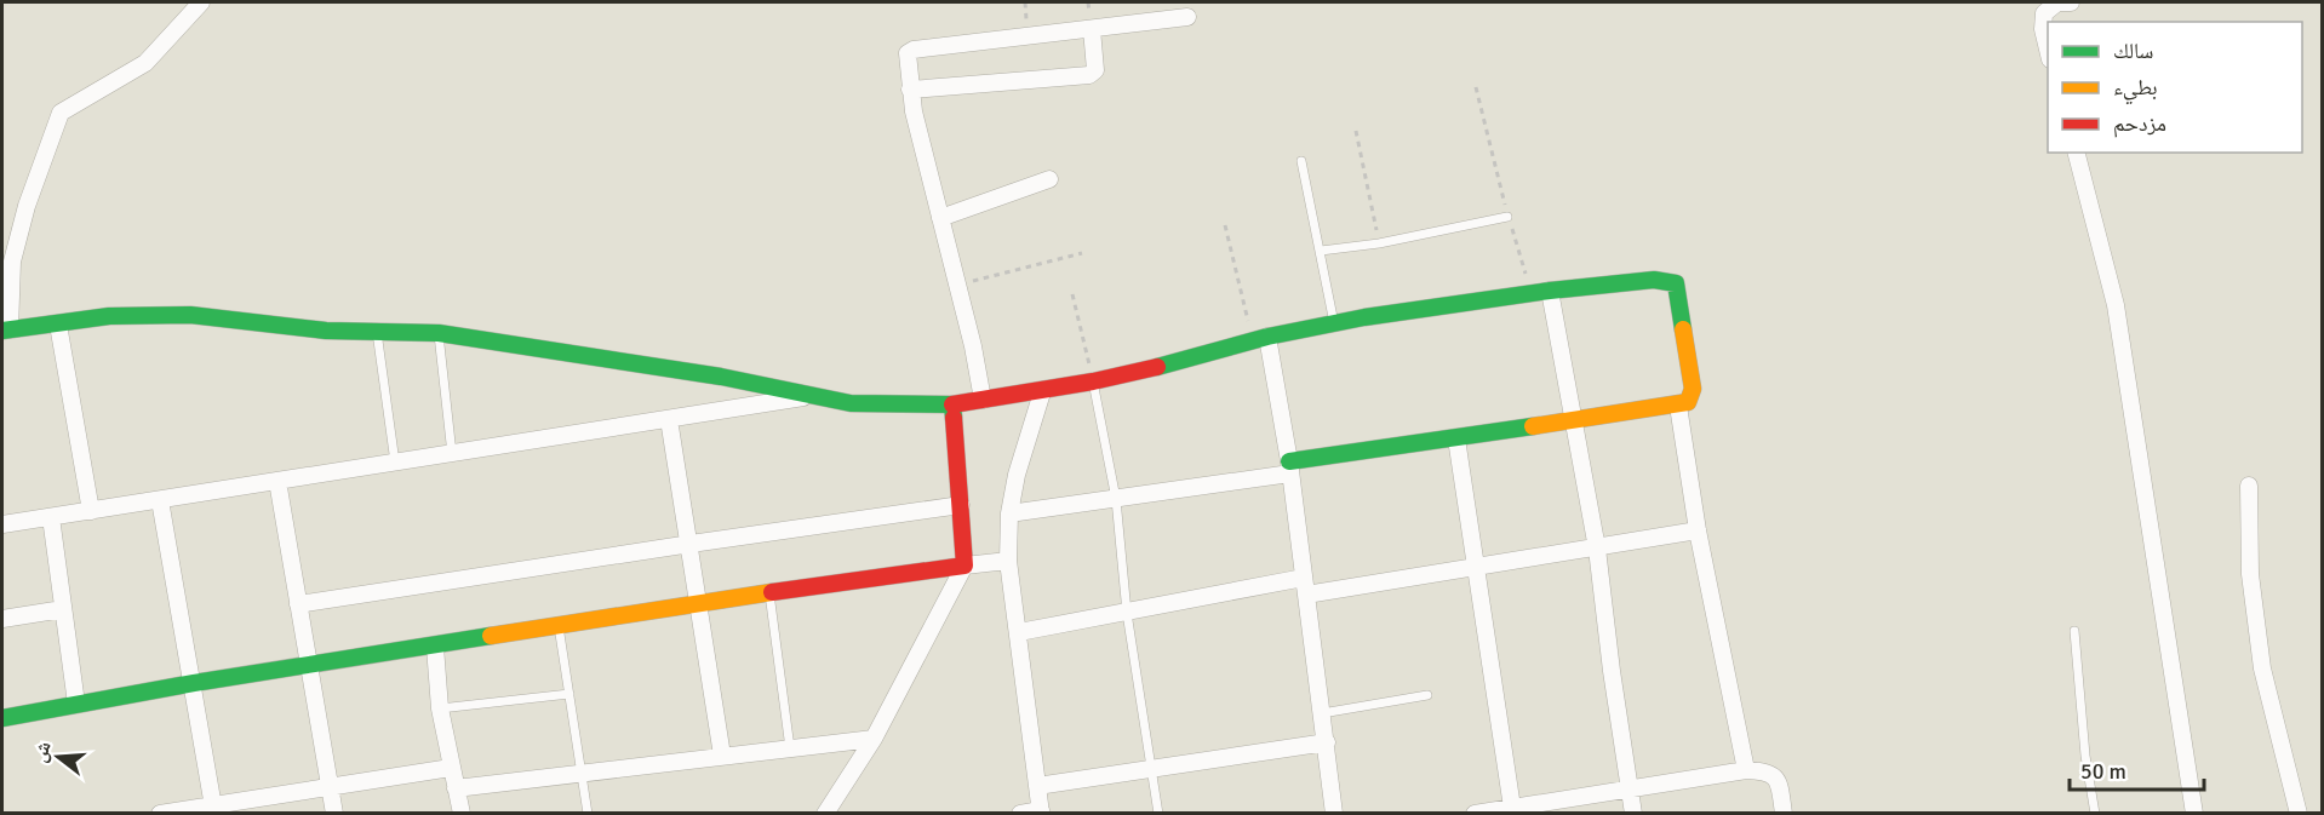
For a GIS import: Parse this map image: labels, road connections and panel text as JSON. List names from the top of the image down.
{
  "legend": ["سالك", "بطيء", "مزدحم"],
  "scale_bar": "50 m",
  "north": "left"
}
